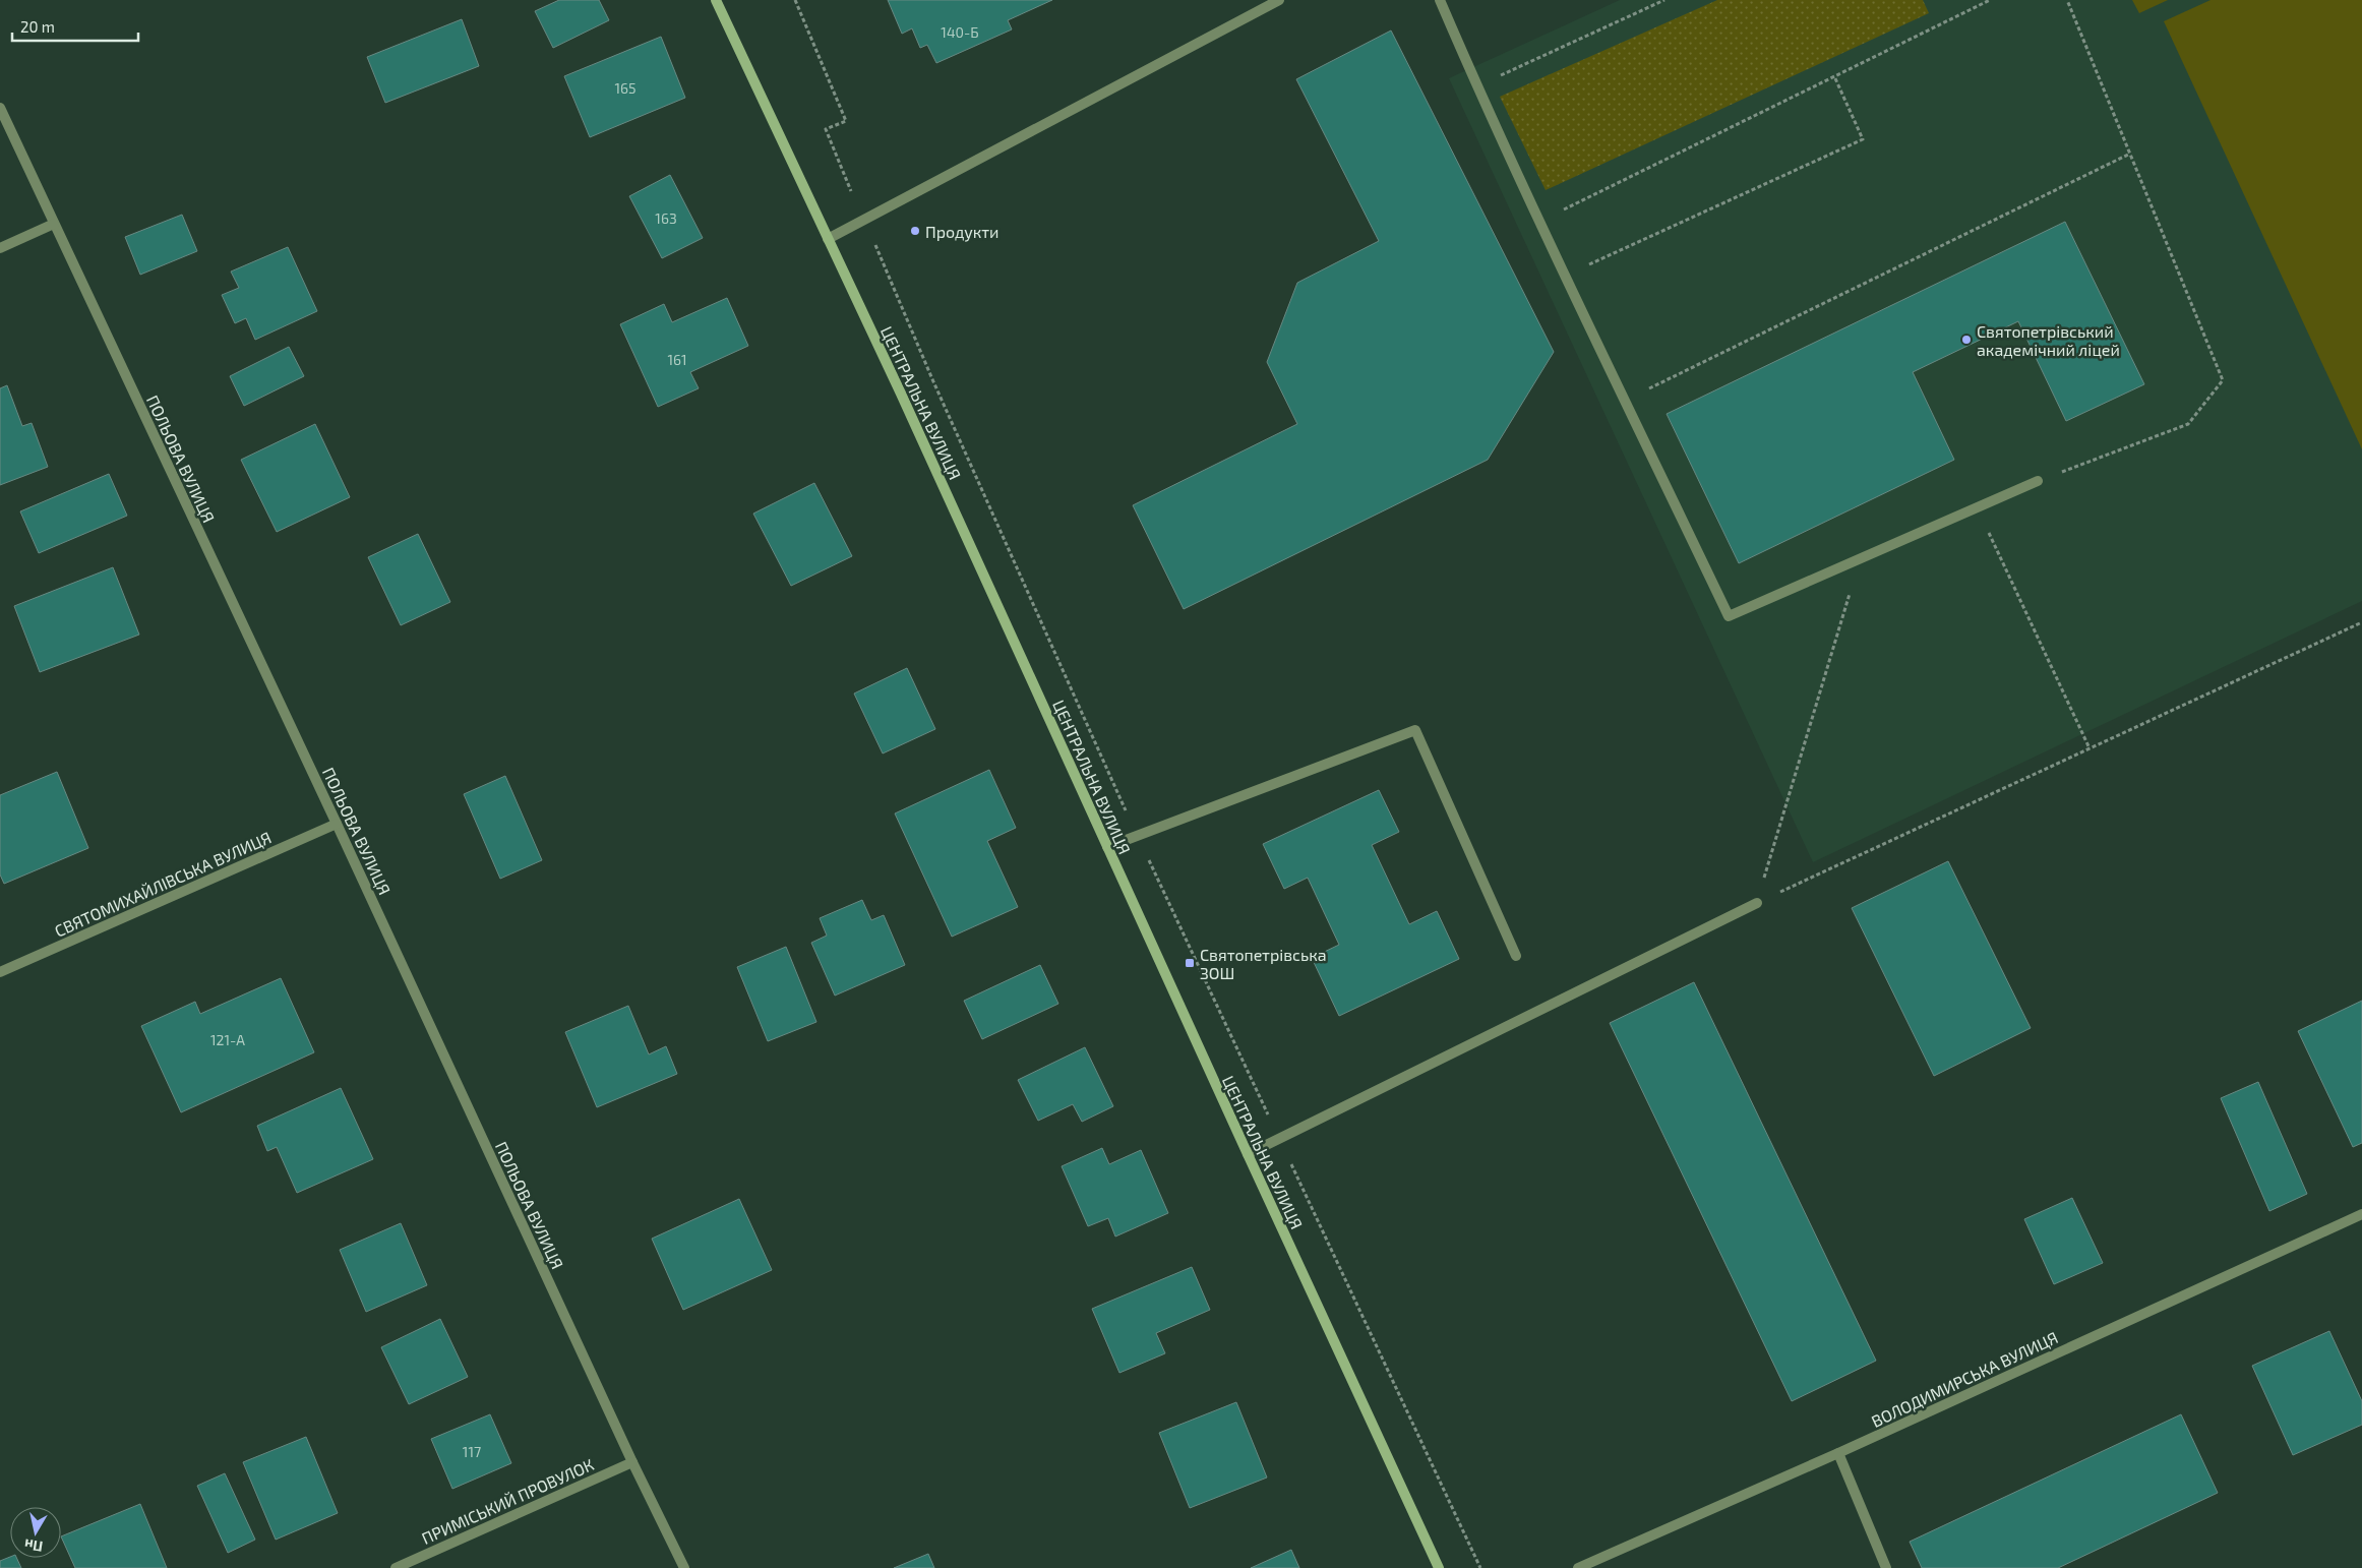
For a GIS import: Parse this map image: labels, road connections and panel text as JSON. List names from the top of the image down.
{
  "streets": {
    "main road": ["ЦЕНТРАЛЬНА ВУЛИЦЯ"],
    "street": [
      "ПОЛЬОВА ВУЛИЦЯ",
      "СВЯТОМИХАЙЛІВСЬКА ВУЛИЦЯ",
      "ВОЛОДИМИРСЬКА ВУЛИЦЯ",
      "ПРИМІСЬКИЙ ПРОВУЛОК"
    ]
  },
  "crossings": [
    ["ПОЛЬОВА ВУЛИЦЯ", "СВЯТОМИХАЙЛІВСЬКА ВУЛИЦЯ"],
    ["ПОЛЬОВА ВУЛИЦЯ", "ПРИМІСЬКИЙ ПРОВУЛОК"]
  ],
  "places": {
    "other": ["Продукти", "Святопетрівський академічний ліцей"],
    "transit": ["Святопетрівська ЗОШ"]
  },
  "house_numbers": [
    "140-Б",
    "165",
    "163",
    "161",
    "121-А",
    "117"
  ],
  "scale_bar": "20 m",
  "north": "bottom"
}
